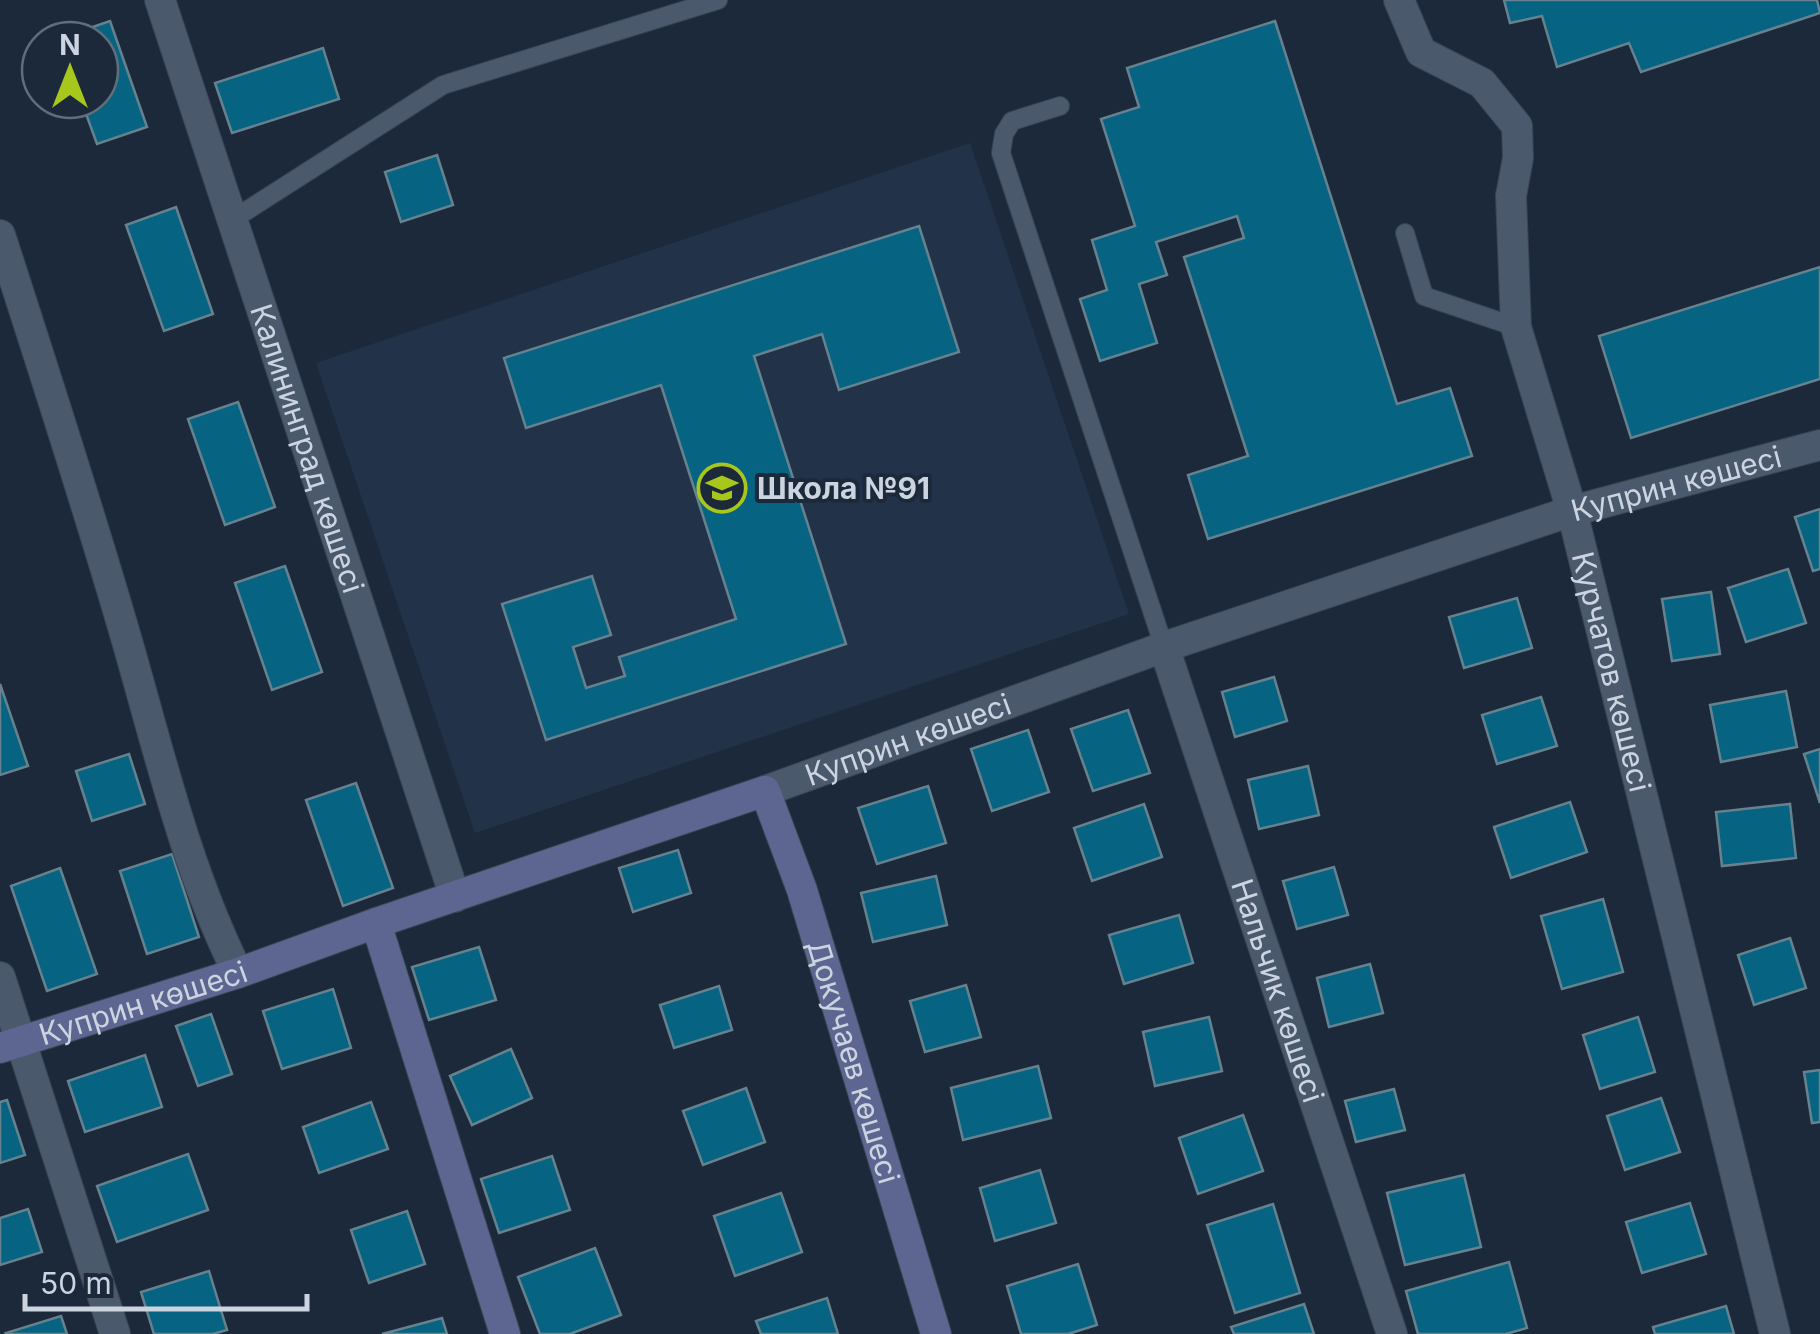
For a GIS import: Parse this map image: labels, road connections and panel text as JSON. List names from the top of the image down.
{
  "streets": {
    "street": [
      "Калининград көшесі",
      "Куприн көшесі",
      "Курчатов көшесі",
      "Нальчик көшесі",
      "Докучаев көшесі"
    ]
  },
  "crossings": [
    ["Калининград көшесі", "Куприн көшесі"],
    ["Куприн көшесі", "Курчатов көшесі"],
    ["Куприн көшесі", "Нальчик көшесі"],
    ["Куприн көшесі", "Докучаев көшесі"]
  ],
  "places": {
    "school or university": ["Школа №91"]
  },
  "scale_bar": "50 m",
  "north": "top"
}
